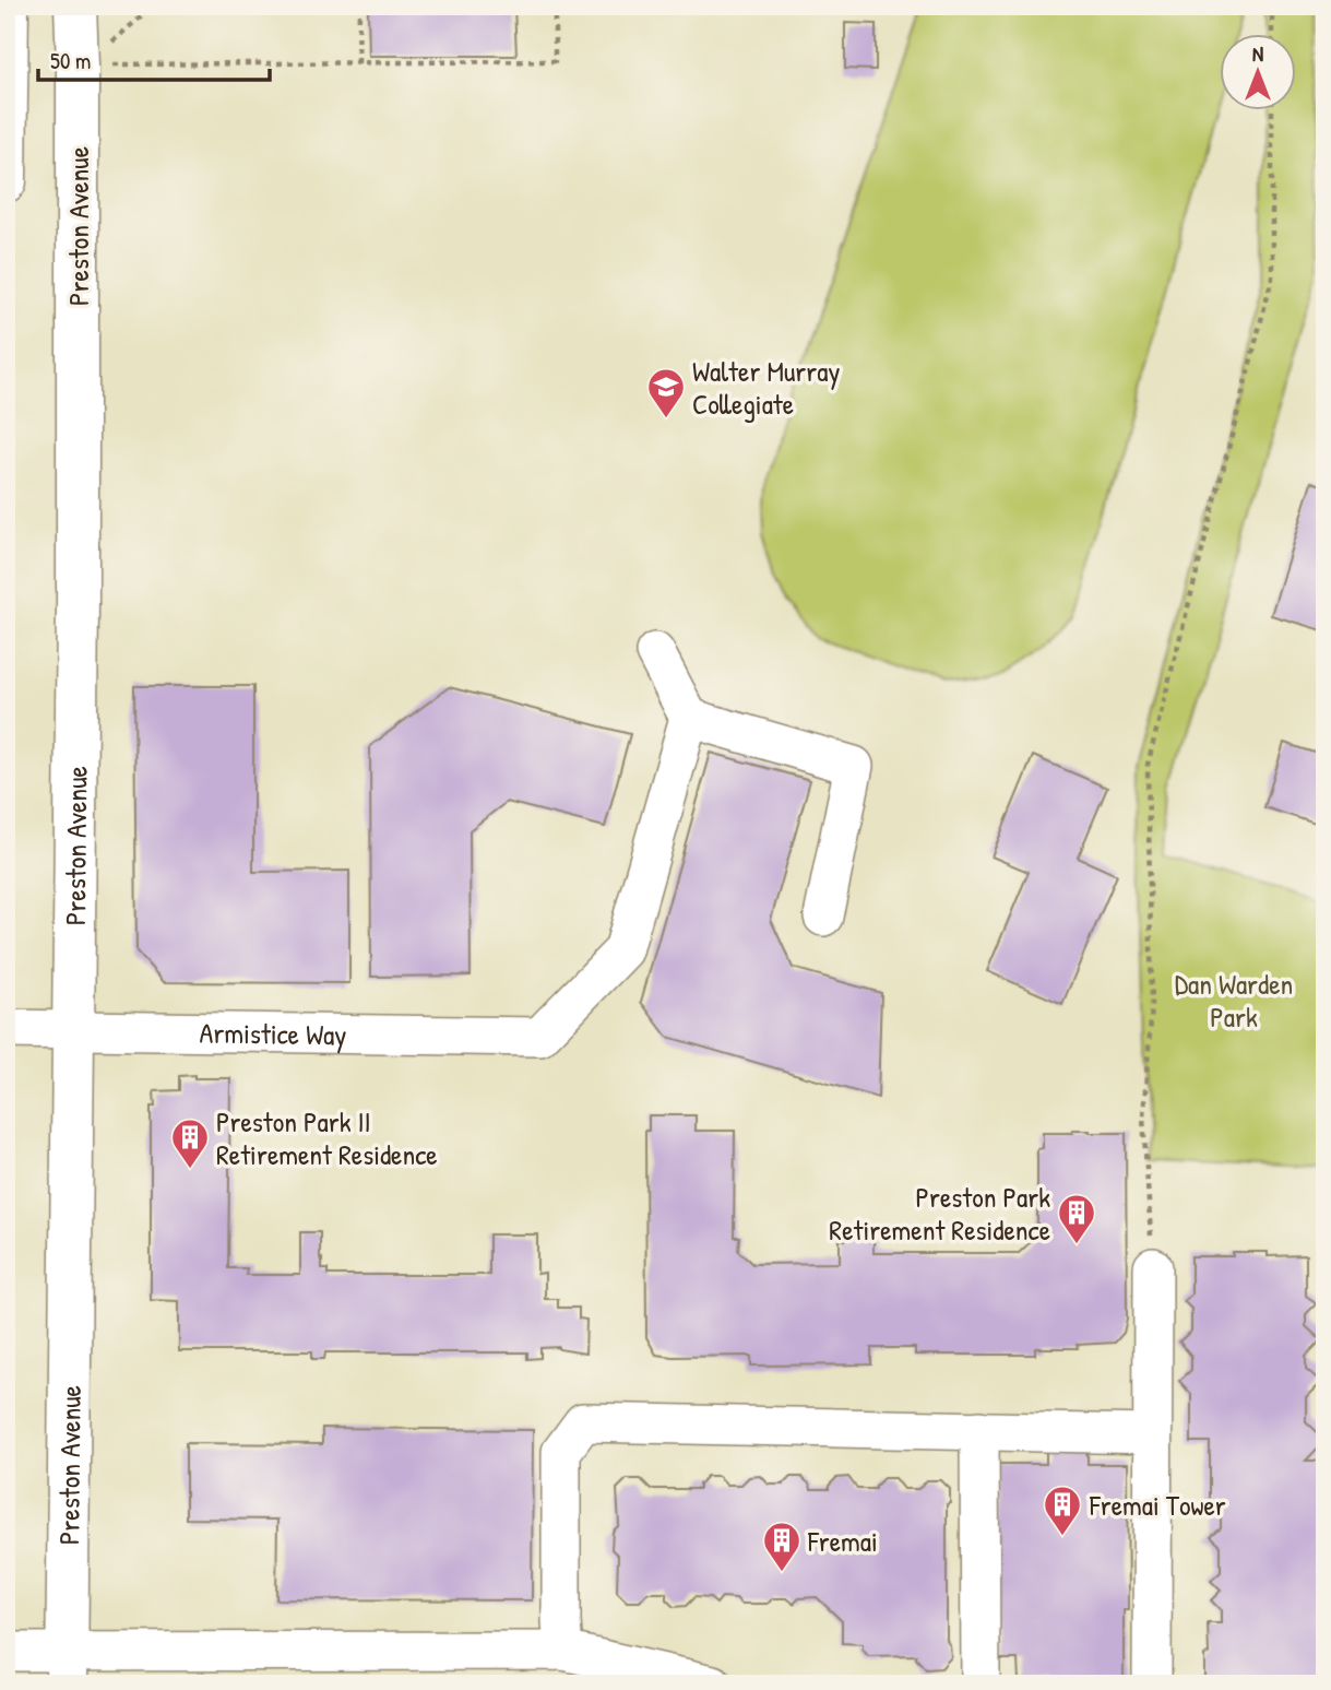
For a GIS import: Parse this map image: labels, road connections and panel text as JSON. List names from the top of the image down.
{
  "streets": {
    "main road": ["Preston Avenue"],
    "street": ["Armistice Way"]
  },
  "crossings": [
    ["Preston Avenue", "Armistice Way"]
  ],
  "parks": ["Dan Warden Park"],
  "places": {
    "school or university": ["Walter Murray Collegiate"],
    "building": [
      "Preston Park II Retirement Residence",
      "Preston Park Retirement Residence",
      "Fremai Tower",
      "Fremai"
    ]
  },
  "scale_bar": "50 m",
  "north": "top"
}
